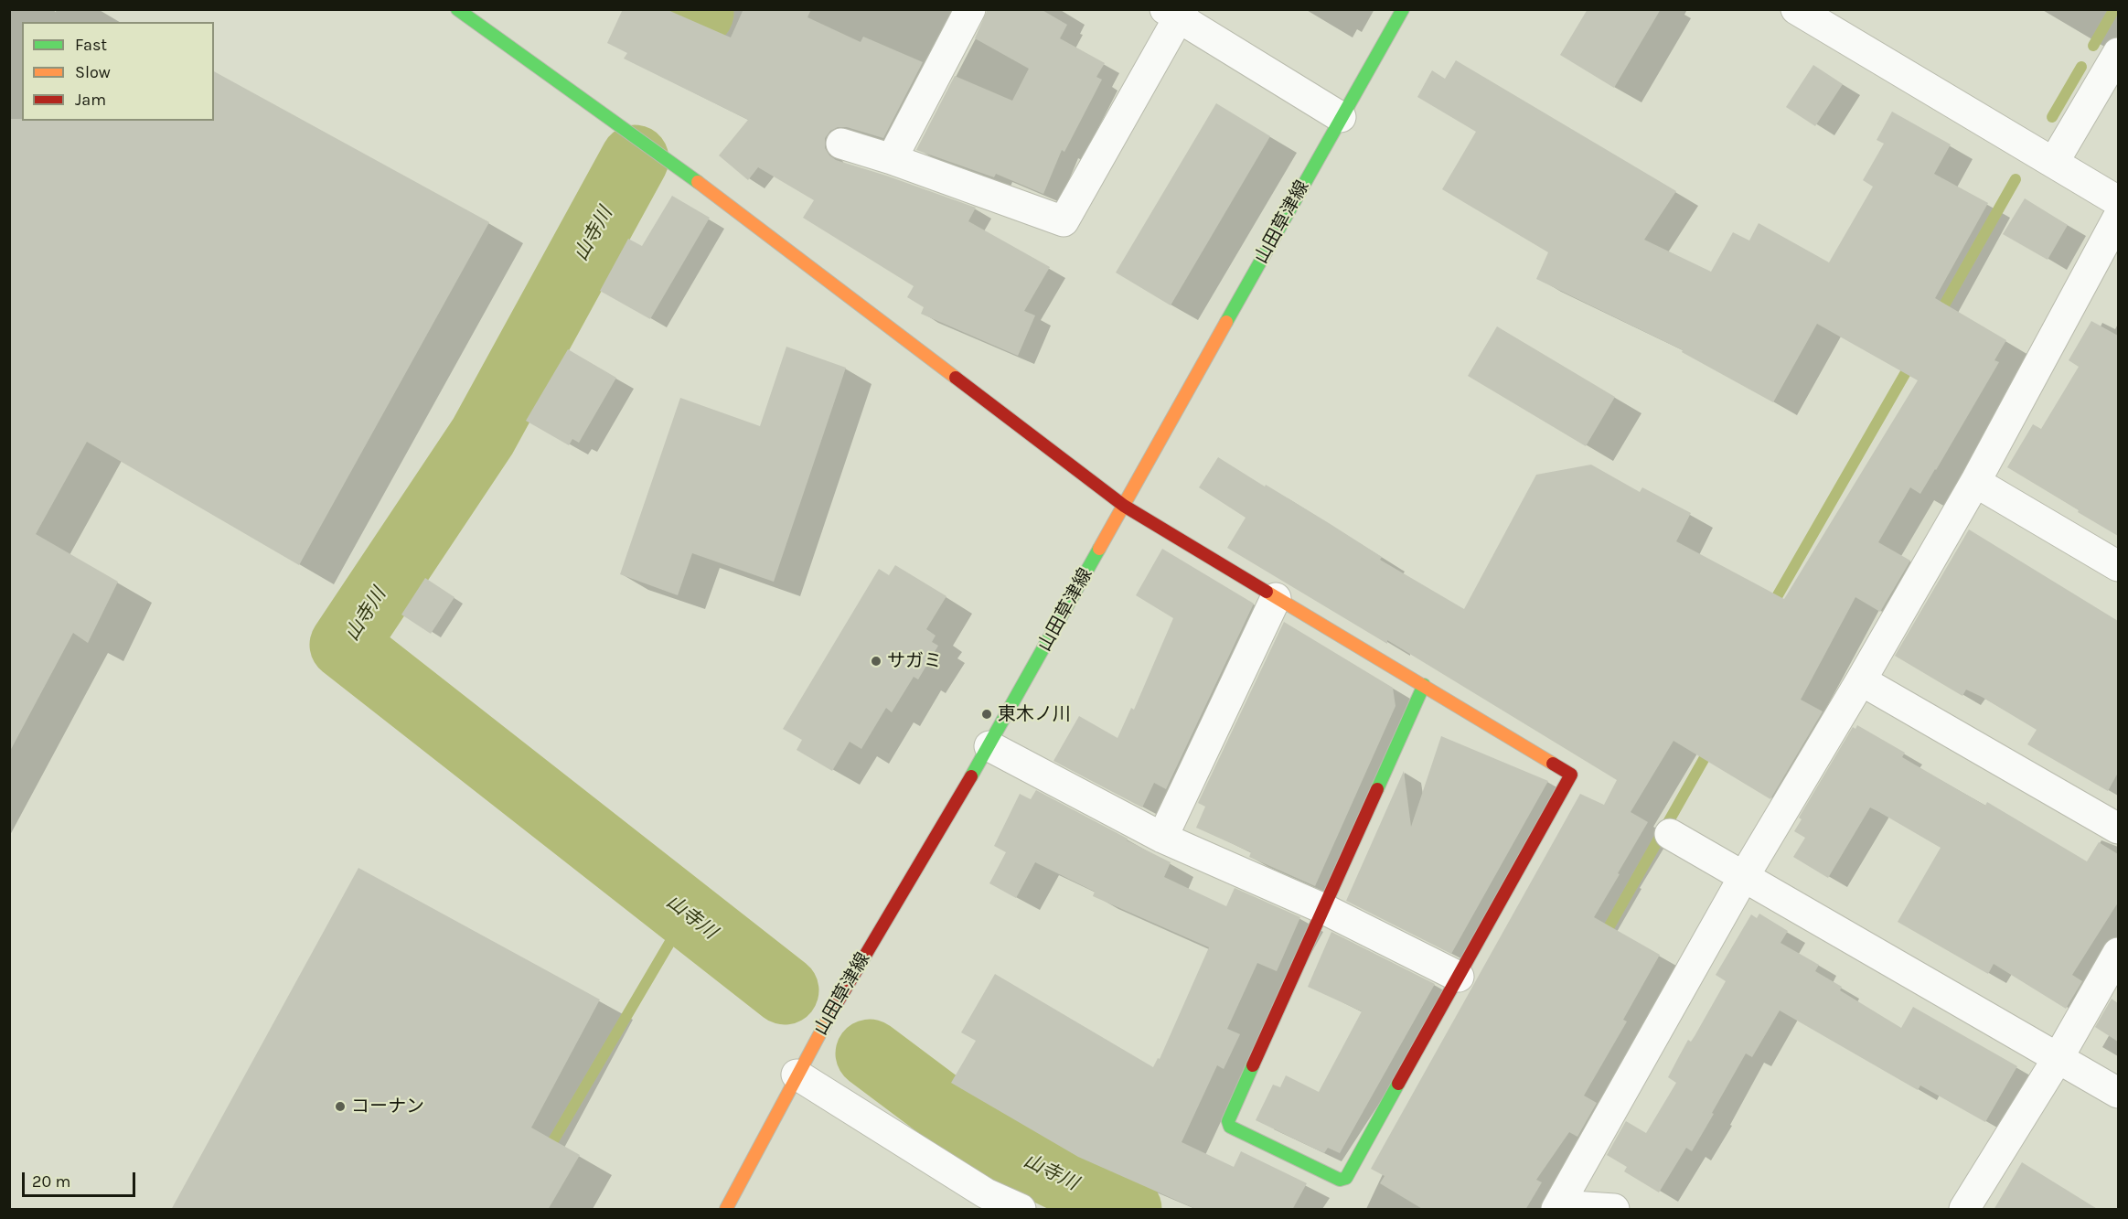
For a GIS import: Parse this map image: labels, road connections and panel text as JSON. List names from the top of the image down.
{
  "streets": {
    "street": ["山田草津線"]
  },
  "water": ["山寺川"],
  "places": ["サガミ", "東木ノ川", "コーナン"],
  "legend": ["Fast", "Slow", "Jam"],
  "scale_bar": "20 m"
}
